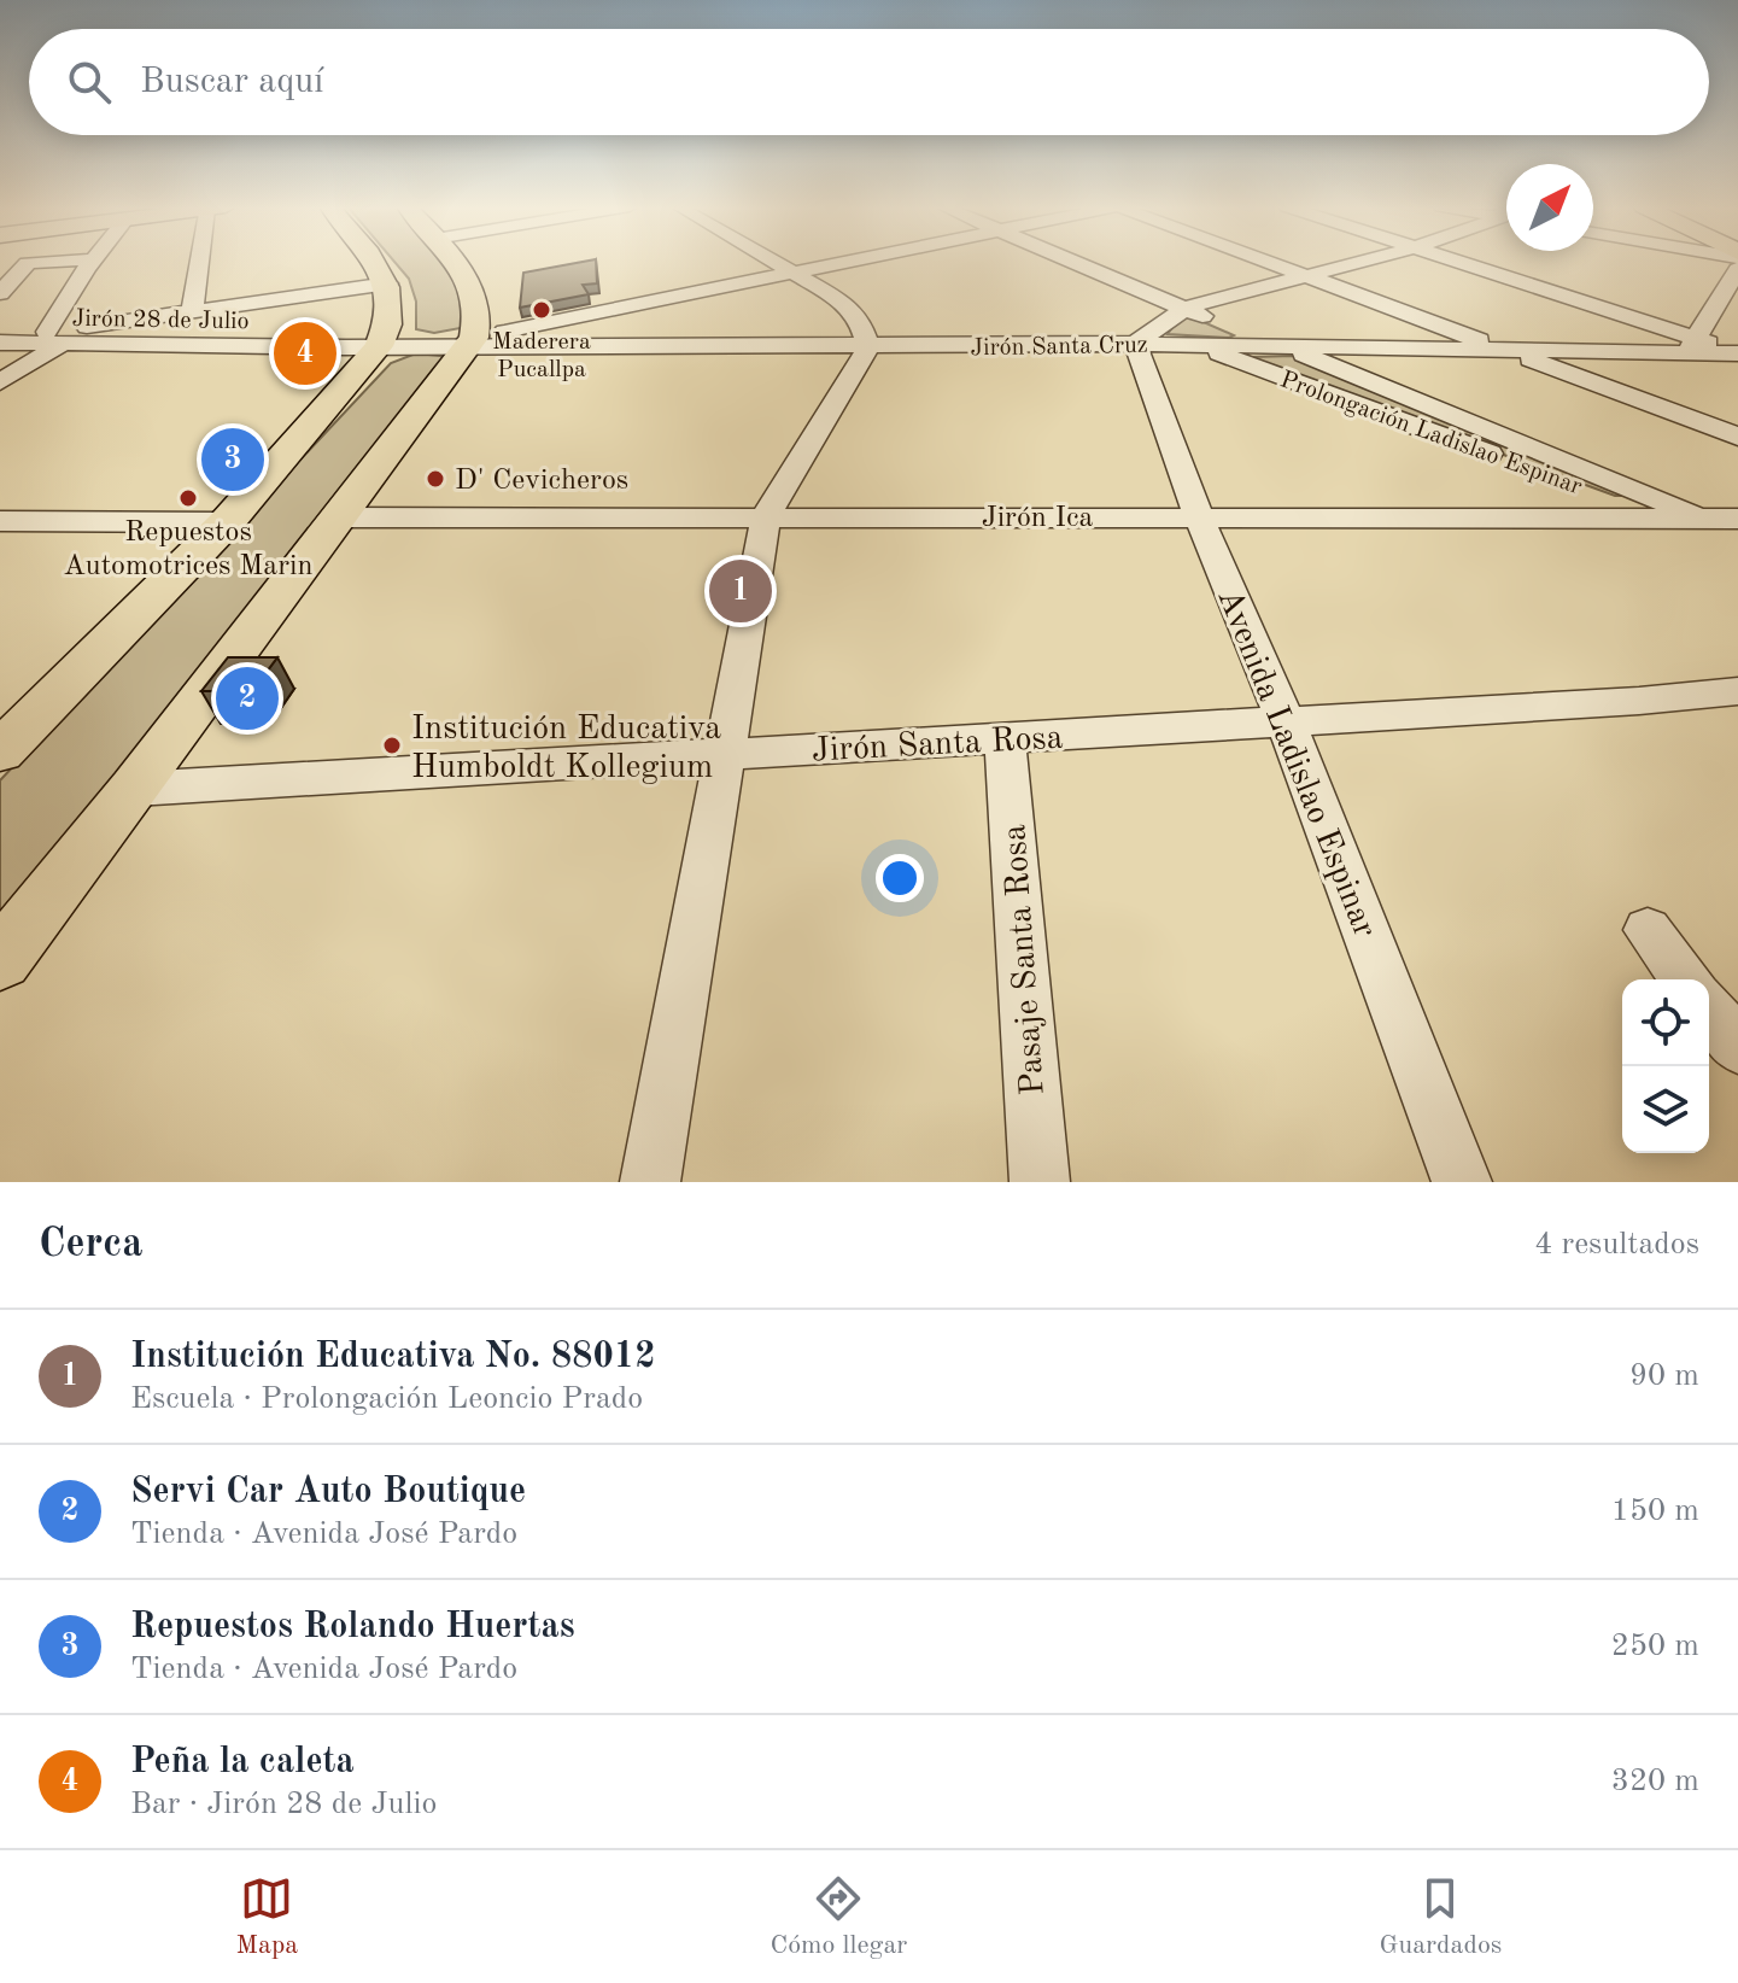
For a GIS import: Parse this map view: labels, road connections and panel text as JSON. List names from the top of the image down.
{
  "streets": {
    "street": [
      "Jirón 28 de Julio",
      "Jirón Santa Cruz",
      "Prolongación Ladislao Espinar",
      "Jirón Ica",
      "Jirón Santa Rosa",
      "Avenida Ladislao Espinar",
      "Pasaje Santa Rosa"
    ]
  },
  "crossings": [
    ["Jirón 28 de Julio", "Jirón Santa Cruz"],
    ["Jirón Santa Cruz", "Prolongación Ladislao Espinar"],
    ["Jirón Santa Cruz", "Avenida Ladislao Espinar"],
    ["Prolongación Ladislao Espinar", "Jirón Ica"],
    ["Jirón Ica", "Avenida Ladislao Espinar"],
    ["Jirón Santa Rosa", "Avenida Ladislao Espinar"],
    ["Jirón Santa Rosa", "Pasaje Santa Rosa"]
  ],
  "places": [
    "Maderera Pucallpa",
    "D' Cevicheros",
    "Repuestos Automotrices Marin",
    "Institución Educativa Humboldt Kollegium"
  ],
  "north": "top right",
  "page": {
    "search": "Buscar aquí",
    "pins": [
      "4",
      "3",
      "1",
      "2"
    ],
    "heading": ["Cerca", "4 resultados"],
    "list": [
      {
        "mark": "1",
        "name": "Institución Educativa No. 88012",
        "note": "Escuela · Prolongación Leoncio Prado",
        "value": "90 m"
      },
      {
        "mark": "2",
        "name": "Servi Car Auto Boutique",
        "note": "Tienda · Avenida José Pardo",
        "value": "150 m"
      },
      {
        "mark": "3",
        "name": "Repuestos Rolando Huertas",
        "note": "Tienda · Avenida José Pardo",
        "value": "250 m"
      },
      {
        "mark": "4",
        "name": "Peña la caleta",
        "note": "Bar · Jirón 28 de Julio",
        "value": "320 m"
      }
    ],
    "nav": ["Mapa", "Cómo llegar", "Guardados"]
  }
}
